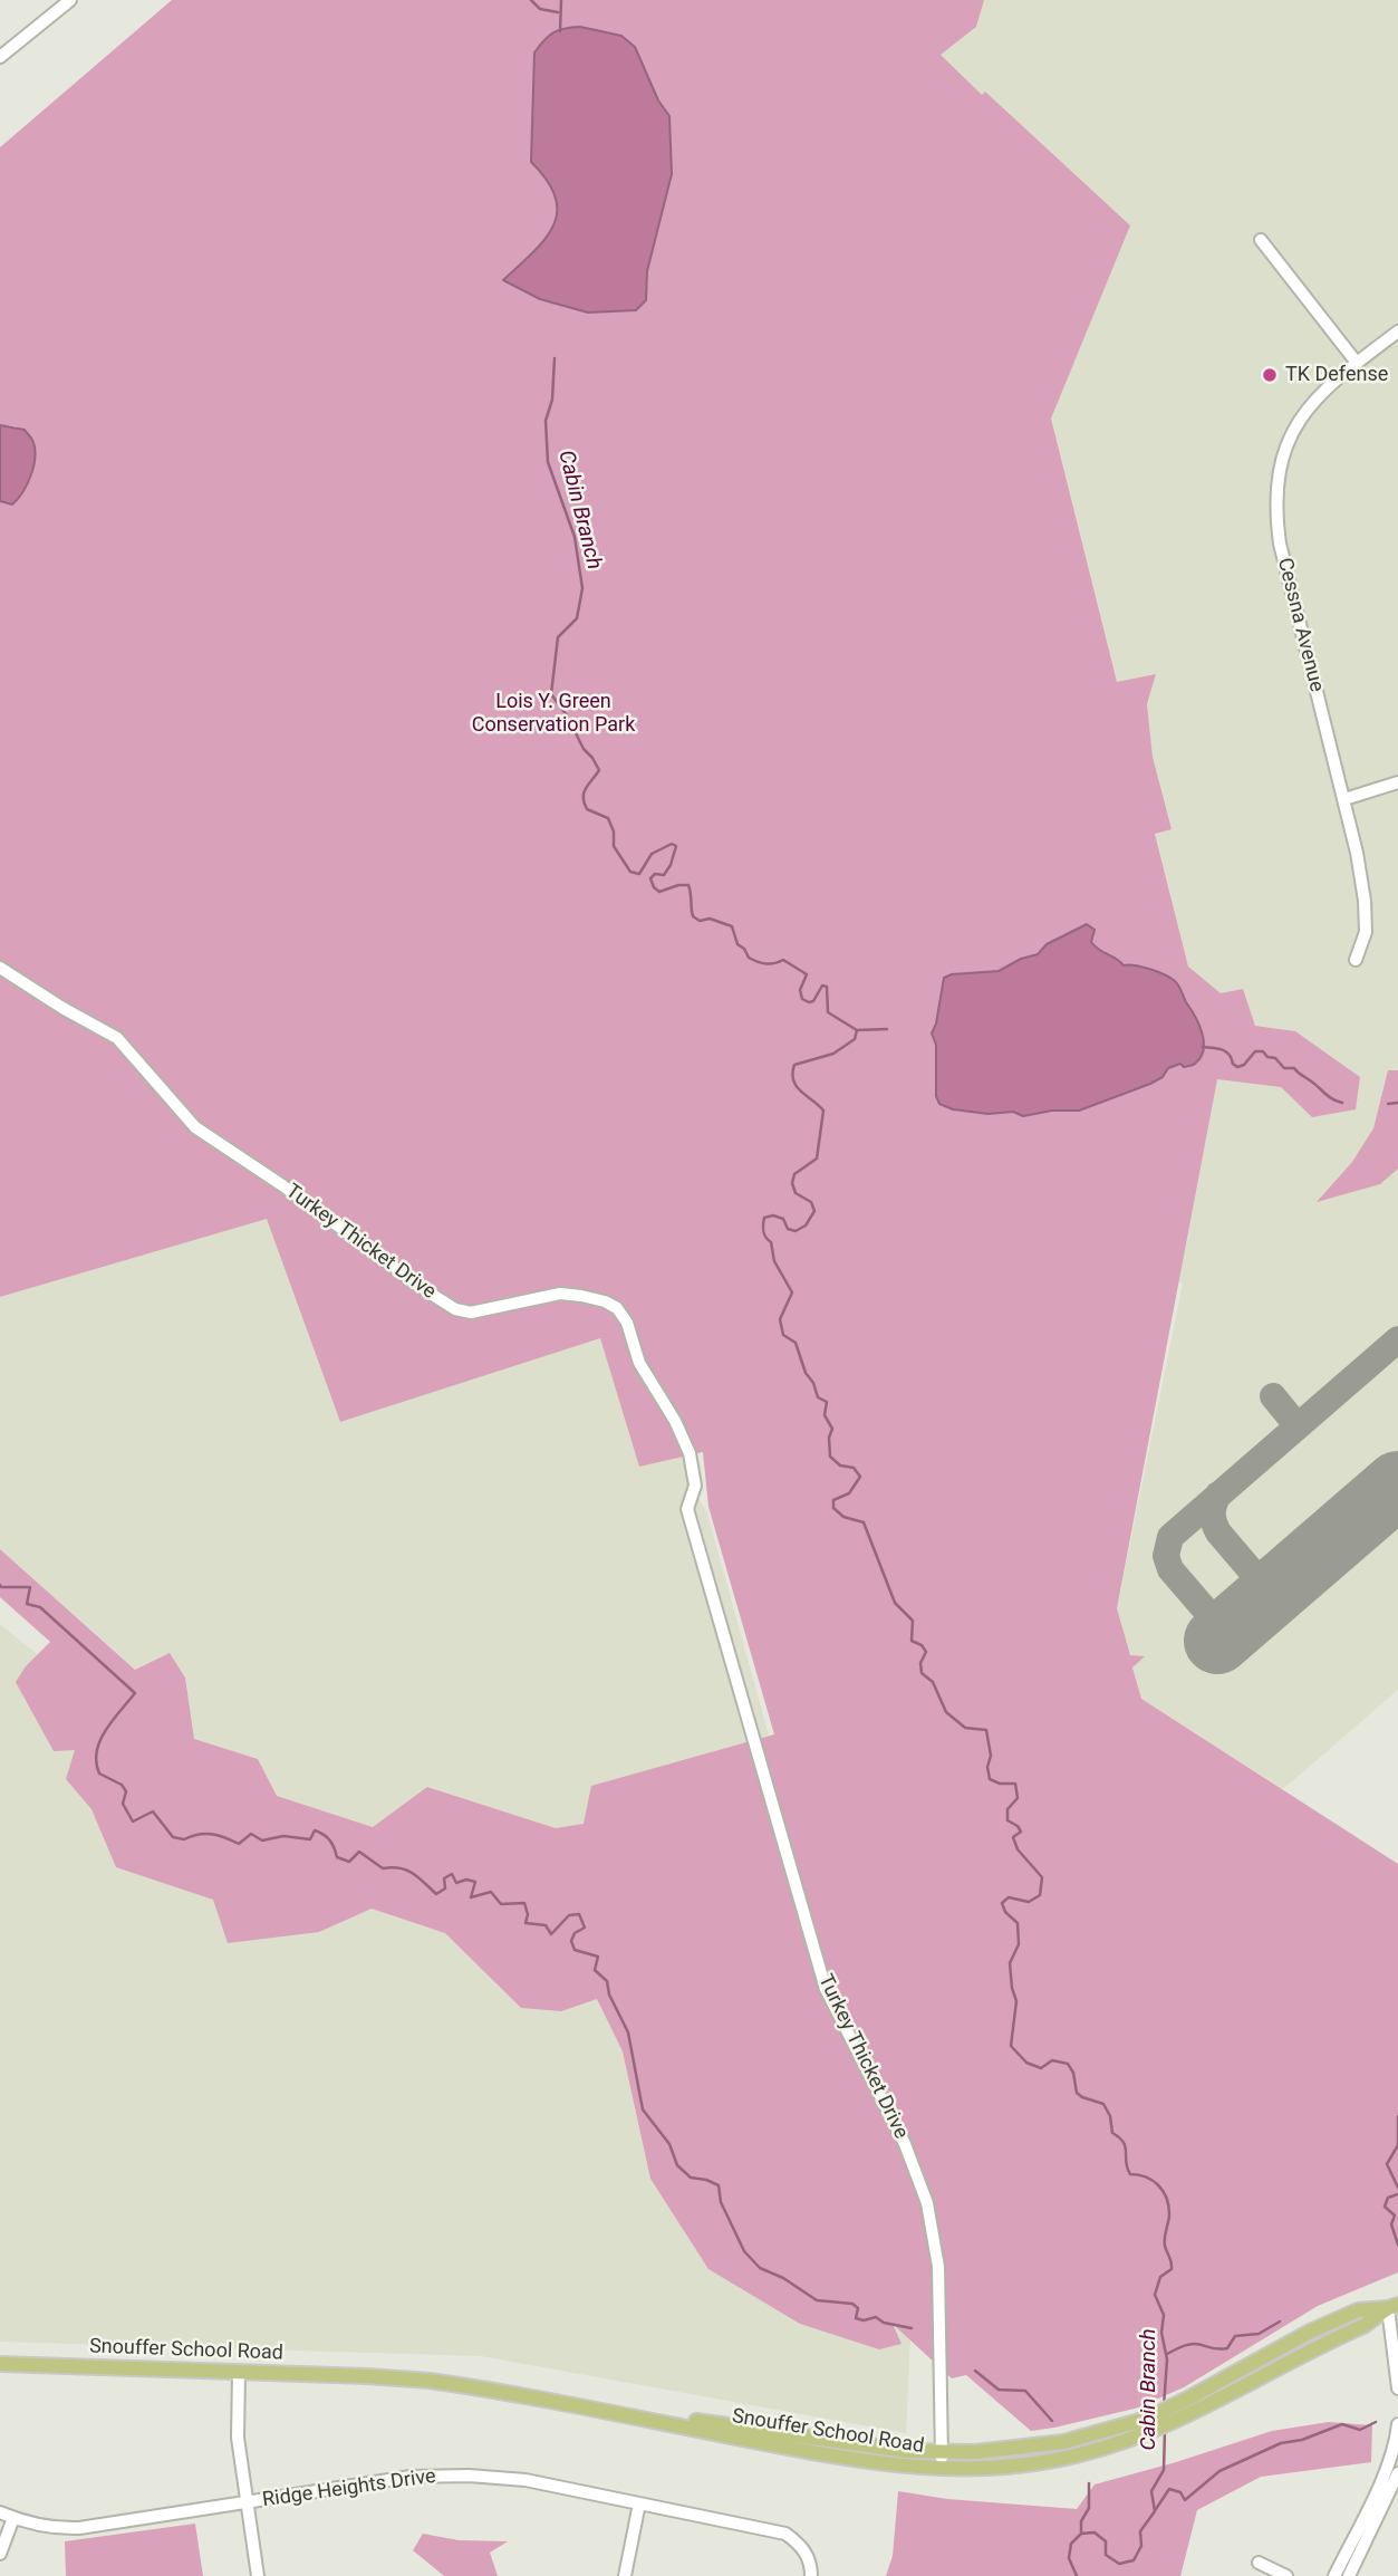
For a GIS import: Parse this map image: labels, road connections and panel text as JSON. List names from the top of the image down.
{
  "streets": {
    "main road": ["Snouffer School Road"],
    "street": ["Cessna Avenue", "Turkey Thicket Drive", "Ridge Heights Drive"]
  },
  "crossings": [
    ["Turkey Thicket Drive", "Snouffer School Road"]
  ],
  "water": ["Cabin Branch"],
  "parks": ["Lois Y. Green Conservation Park"],
  "places": ["TK Defense"]
}
